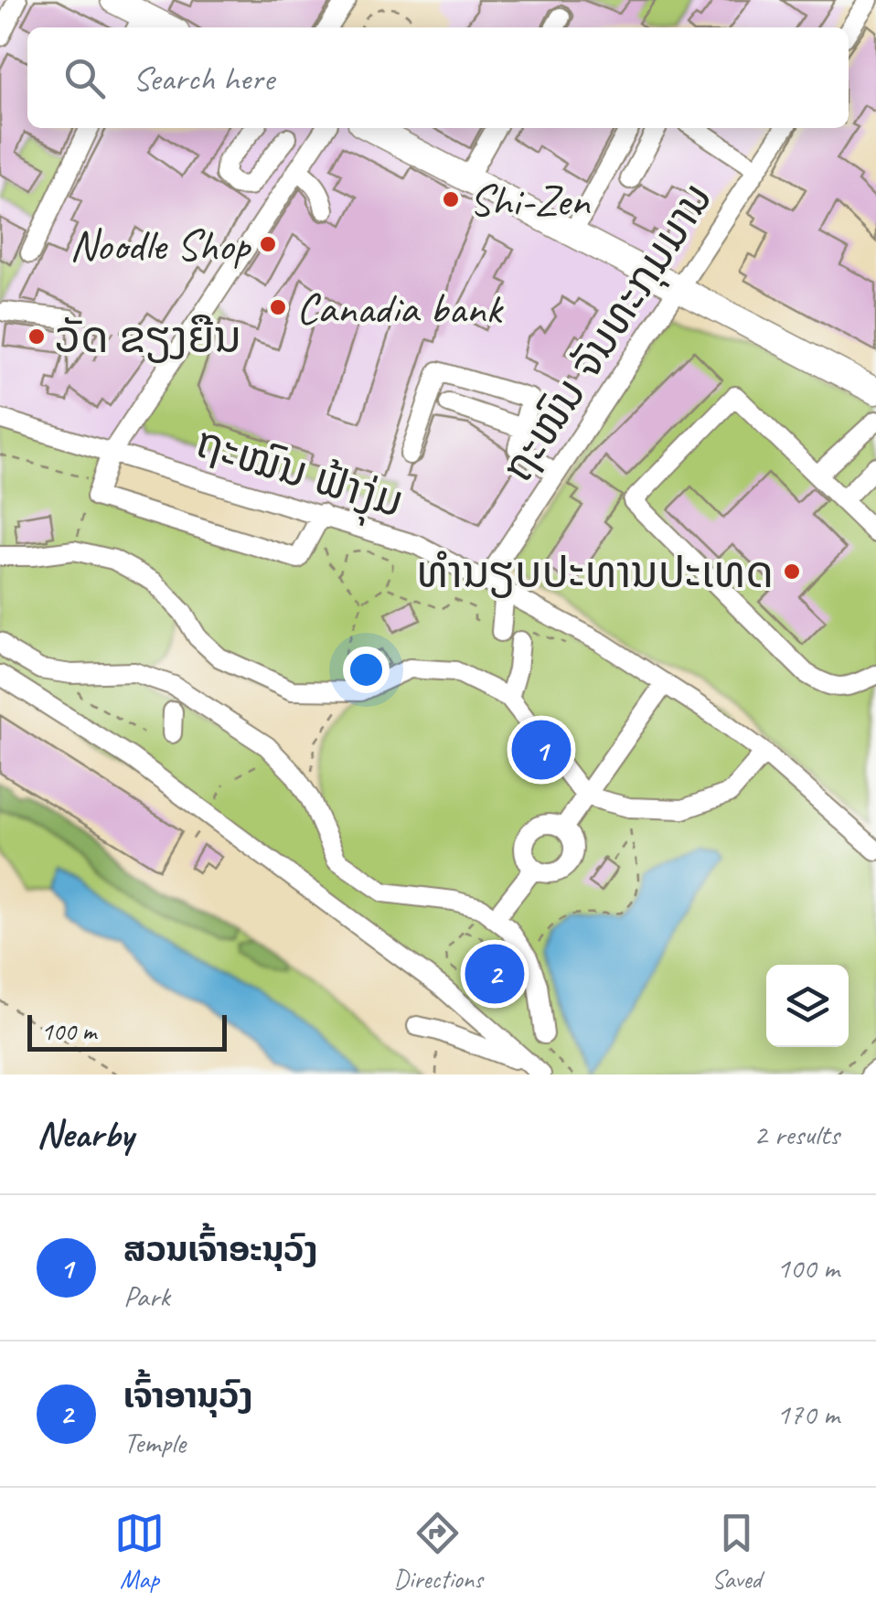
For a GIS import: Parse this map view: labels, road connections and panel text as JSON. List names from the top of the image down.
{
  "streets": {
    "street": ["ຖະໜົນ ຈັນທະກຸມມານ", "ຖະໝົນ ຟ້າງຸ່ມ"]
  },
  "crossings": [
    ["ຖະໜົນ ຈັນທະກຸມມານ", "ຖະໝົນ ຟ້າງຸ່ມ"]
  ],
  "places": [
    "Shi-Zen",
    "Noodle Shop",
    "Canadia bank",
    "ວັດ ຂຽງຍືນ",
    "ທຳນຽບປະທານປະເທດ"
  ],
  "scale_bar": "100 m",
  "page": {
    "search": "Search here",
    "pins": ["1", "2"],
    "scale": "100 m",
    "heading": ["Nearby", "2 results"],
    "list": [
      {
        "mark": "1",
        "name": "ສວນເຈົ້າອະນຸວົງ",
        "note": "Park",
        "value": "100 m"
      },
      {
        "mark": "2",
        "name": "ເຈົ້າອານຸວົງ",
        "note": "Temple",
        "value": "170 m"
      }
    ],
    "nav": ["Map", "Directions", "Saved"]
  }
}
